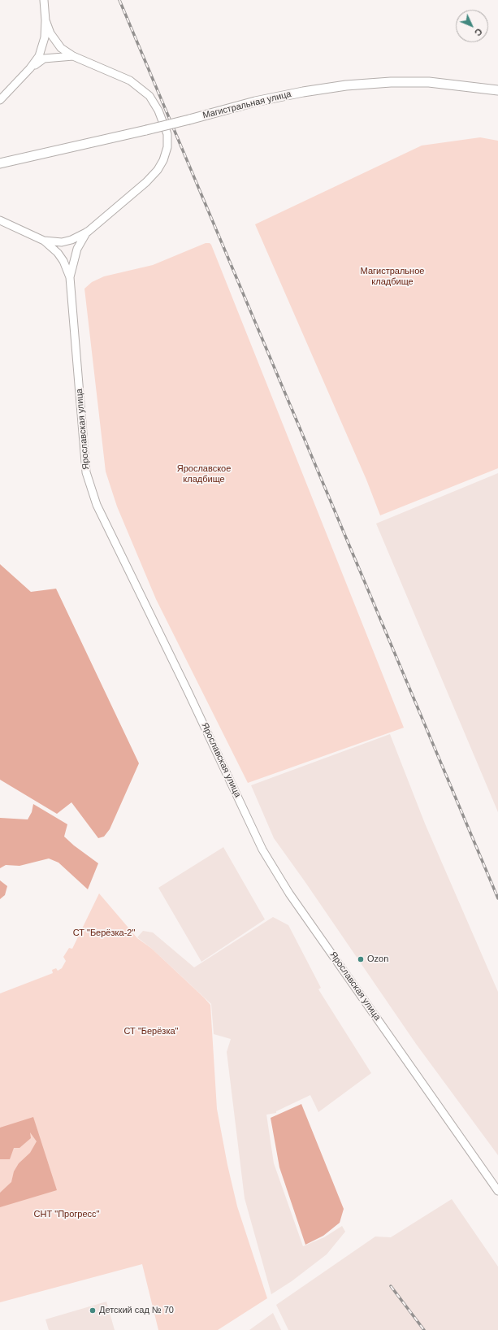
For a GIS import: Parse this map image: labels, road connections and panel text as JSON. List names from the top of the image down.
{
  "streets": {
    "highway": ["Магистральная улица"],
    "main road": ["Ярославская улица"]
  },
  "parks": [
    "Магистральное кладбище",
    "Ярославское кладбище",
    "СТ \"Берёзка-2\"",
    "СТ \"Берёзка\"",
    "СНТ \"Прогресс\""
  ],
  "places": ["Ozon", "Детский сад № 70"],
  "north": "bottom right"
}
